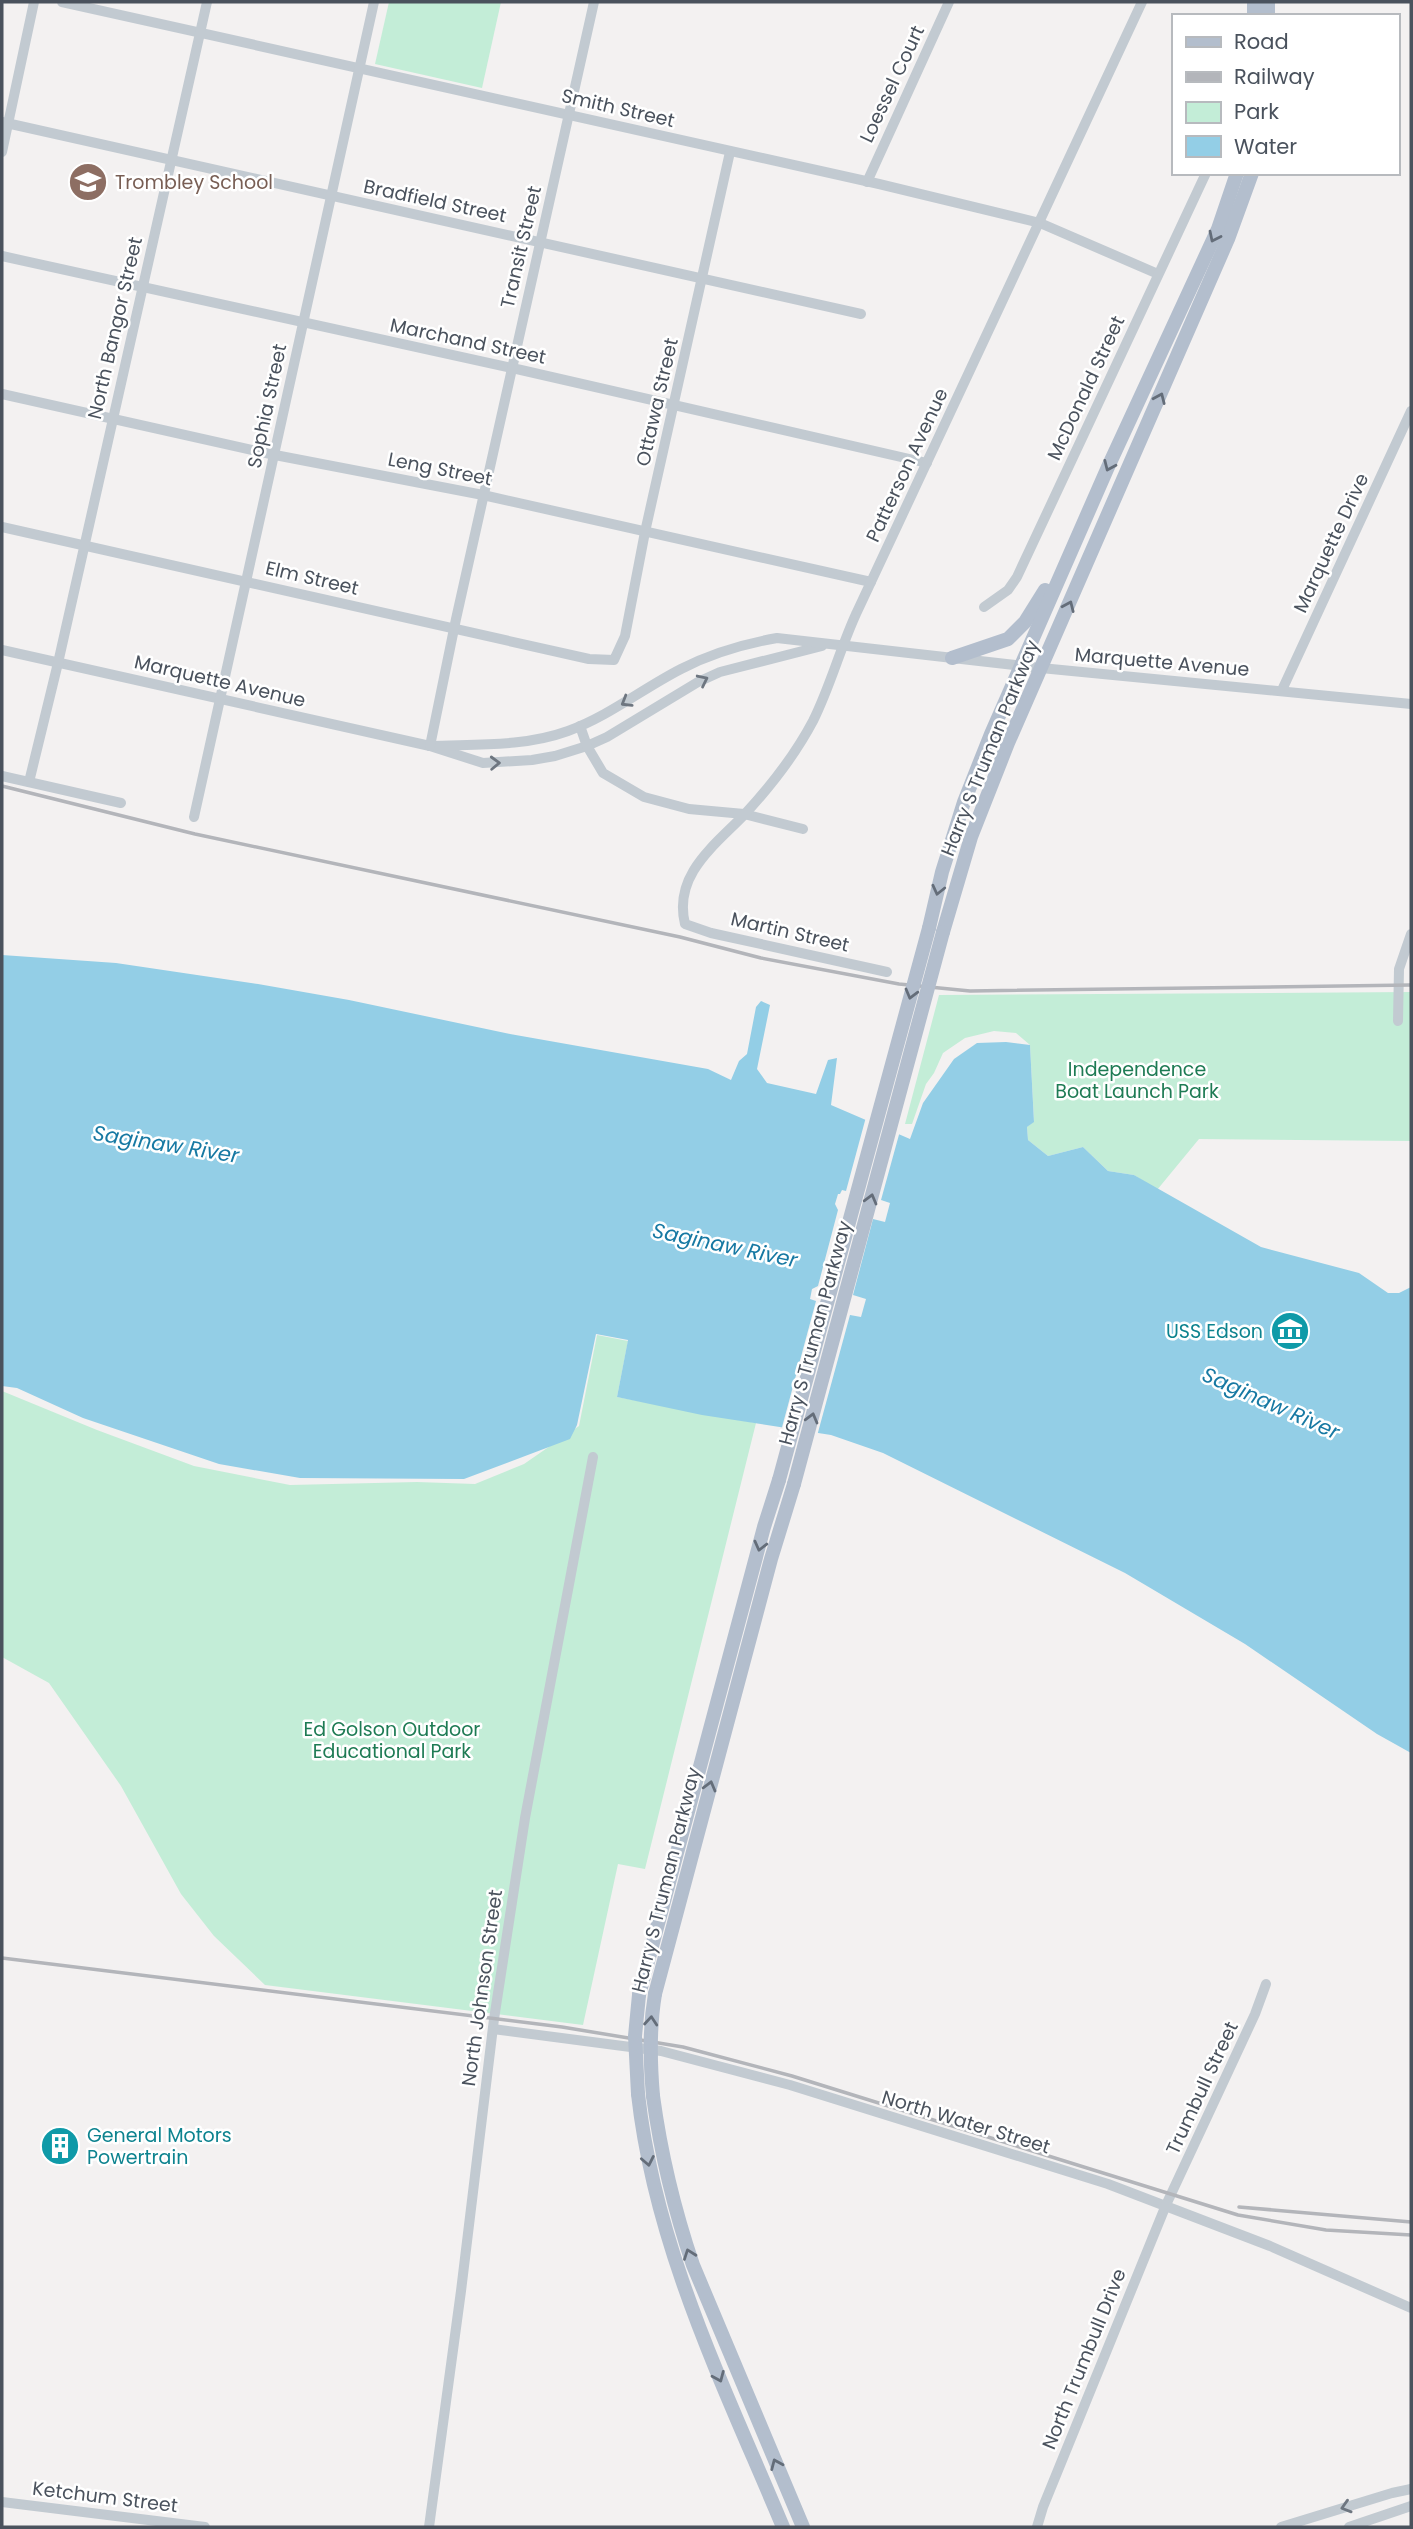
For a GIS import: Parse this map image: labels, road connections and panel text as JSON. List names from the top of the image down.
{
  "streets": {
    "main road": ["Harry S Truman Parkway"],
    "street": [
      "Loessel Court",
      "Smith Street",
      "Bradfield Street",
      "Transit Street",
      "North Bangor Street",
      "Marchand Street",
      "McDonald Street",
      "Ottawa Street",
      "Sophia Street",
      "Patterson Avenue",
      "Leng Street",
      "Marquette Drive",
      "Elm Street",
      "Marquette Avenue",
      "Martin Street",
      "North Johnson Street",
      "Trumbull Street",
      "North Water Street",
      "North Trumbull Drive",
      "Ketchum Street"
    ]
  },
  "crossings": [
    ["Loessel Court", "Smith Street"],
    ["Smith Street", "Transit Street"],
    ["Smith Street", "North Bangor Street"],
    ["Smith Street", "McDonald Street"],
    ["Smith Street", "Ottawa Street"],
    ["Smith Street", "Sophia Street"],
    ["Smith Street", "Patterson Avenue"],
    ["Bradfield Street", "Transit Street"],
    ["Bradfield Street", "North Bangor Street"],
    ["Bradfield Street", "Ottawa Street"],
    ["Bradfield Street", "Sophia Street"],
    ["Transit Street", "Marchand Street"],
    ["Transit Street", "Leng Street"],
    ["Transit Street", "Elm Street"],
    ["Transit Street", "Marquette Avenue"],
    ["North Bangor Street", "Marchand Street"],
    ["North Bangor Street", "Leng Street"],
    ["North Bangor Street", "Elm Street"],
    ["North Bangor Street", "Marquette Avenue"],
    ["Marchand Street", "Ottawa Street"],
    ["Marchand Street", "Sophia Street"],
    ["Marchand Street", "Patterson Avenue"],
    ["Ottawa Street", "Leng Street"],
    ["Ottawa Street", "Elm Street"],
    ["Sophia Street", "Leng Street"],
    ["Sophia Street", "Elm Street"],
    ["Sophia Street", "Marquette Avenue"],
    ["Patterson Avenue", "Leng Street"],
    ["Patterson Avenue", "Marquette Avenue"],
    ["Patterson Avenue", "Martin Street"],
    ["Marquette Drive", "Marquette Avenue"],
    ["Marquette Avenue", "Harry S Truman Parkway"],
    ["North Johnson Street", "North Water Street"],
    ["Trumbull Street", "North Water Street"],
    ["Trumbull Street", "North Trumbull Drive"],
    ["North Water Street", "North Trumbull Drive"]
  ],
  "water": ["Saginaw River"],
  "parks": ["Independence Boat Launch Park", "Ed Golson Outdoor Educational Park"],
  "places": {
    "school or university": ["Trombley School"],
    "museum": ["USS Edson"],
    "building": ["General Motors Powertrain"]
  },
  "legend": [
    "Road",
    "Railway",
    "Park",
    "Water"
  ]
}
